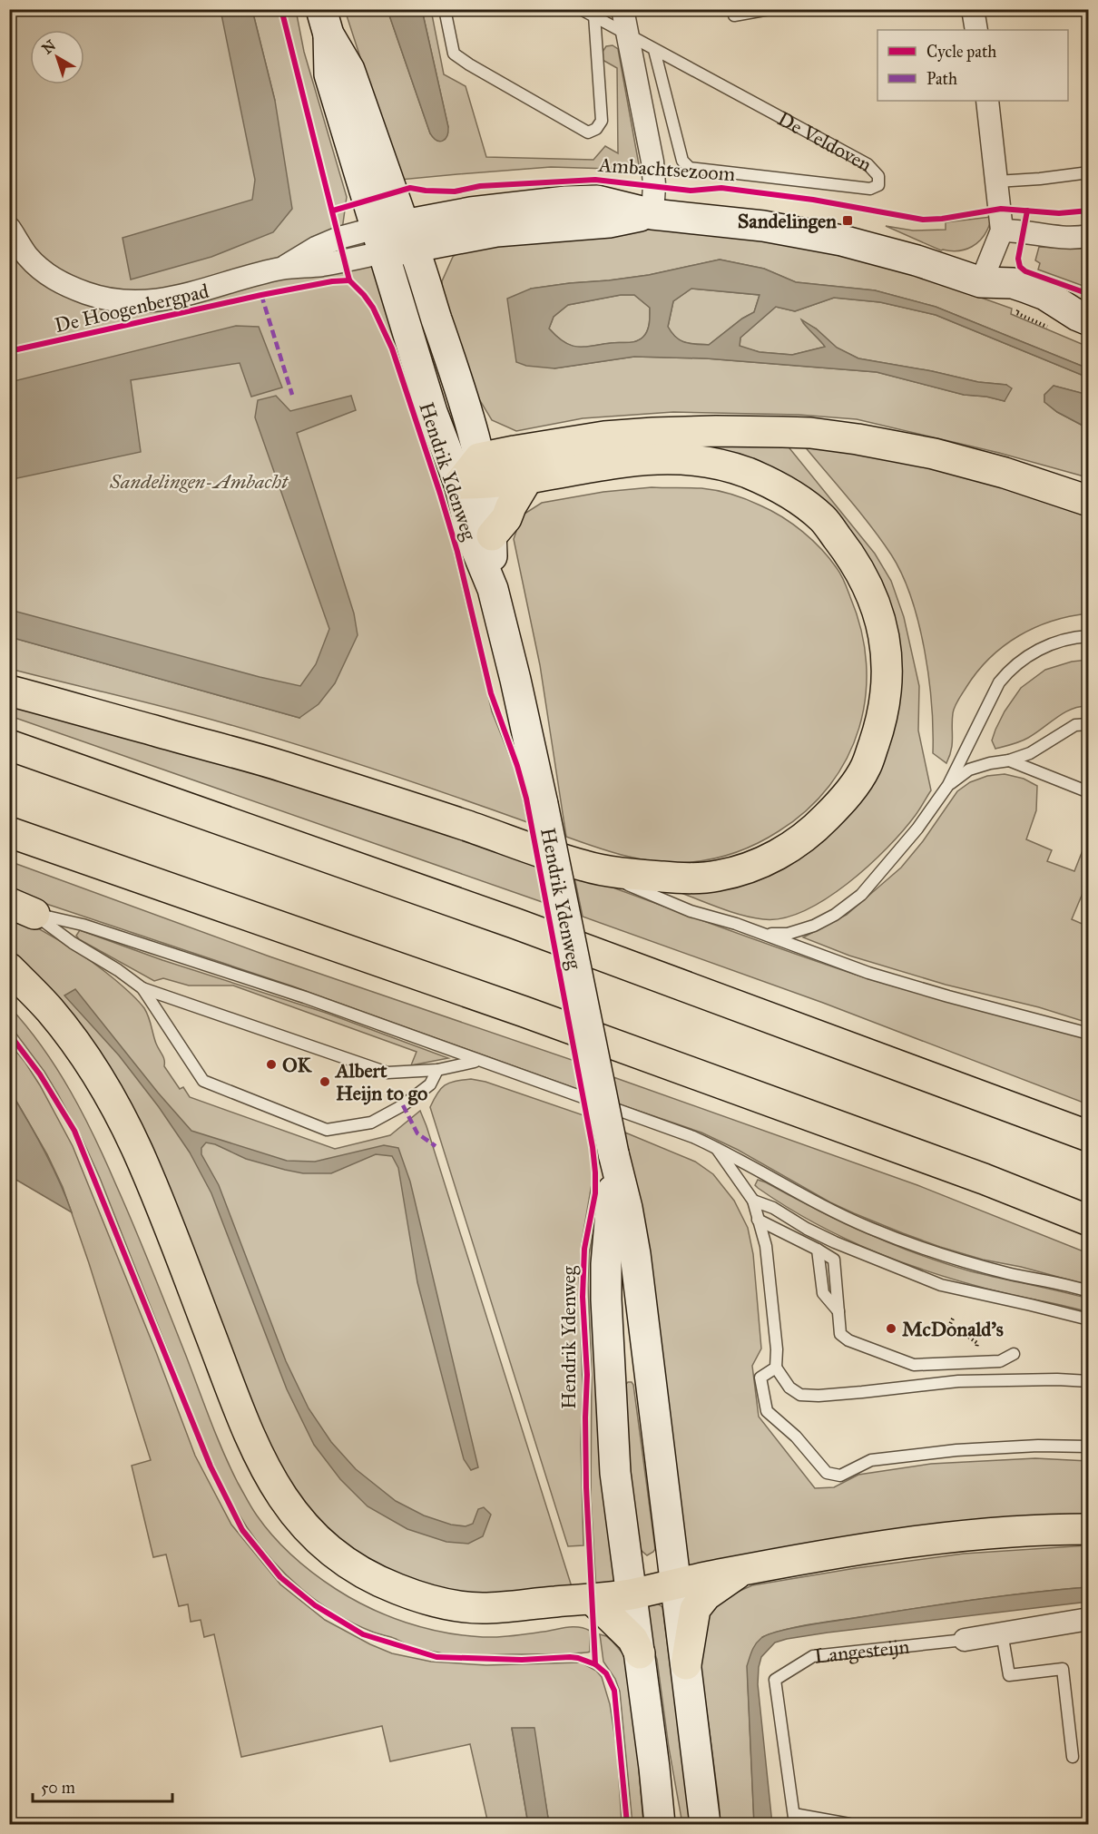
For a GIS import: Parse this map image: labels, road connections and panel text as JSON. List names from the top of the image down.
{
  "streets": {
    "main road": ["Hendrik Ydenweg"],
    "street": ["Langesteijn"],
    "lane": ["De Veldoven"],
    "cycle path": ["Ambachtsezoom", "De Hoogenbergpad"]
  },
  "parks": ["Sandelingen-Ambacht"],
  "places": {
    "transit": ["Sandelingen"],
    "other": ["OK", "Albert Heijn to go", "McDonald's"]
  },
  "legend": ["Cycle path", "Path"],
  "scale_bar": "50 m",
  "north": "top left"
}
